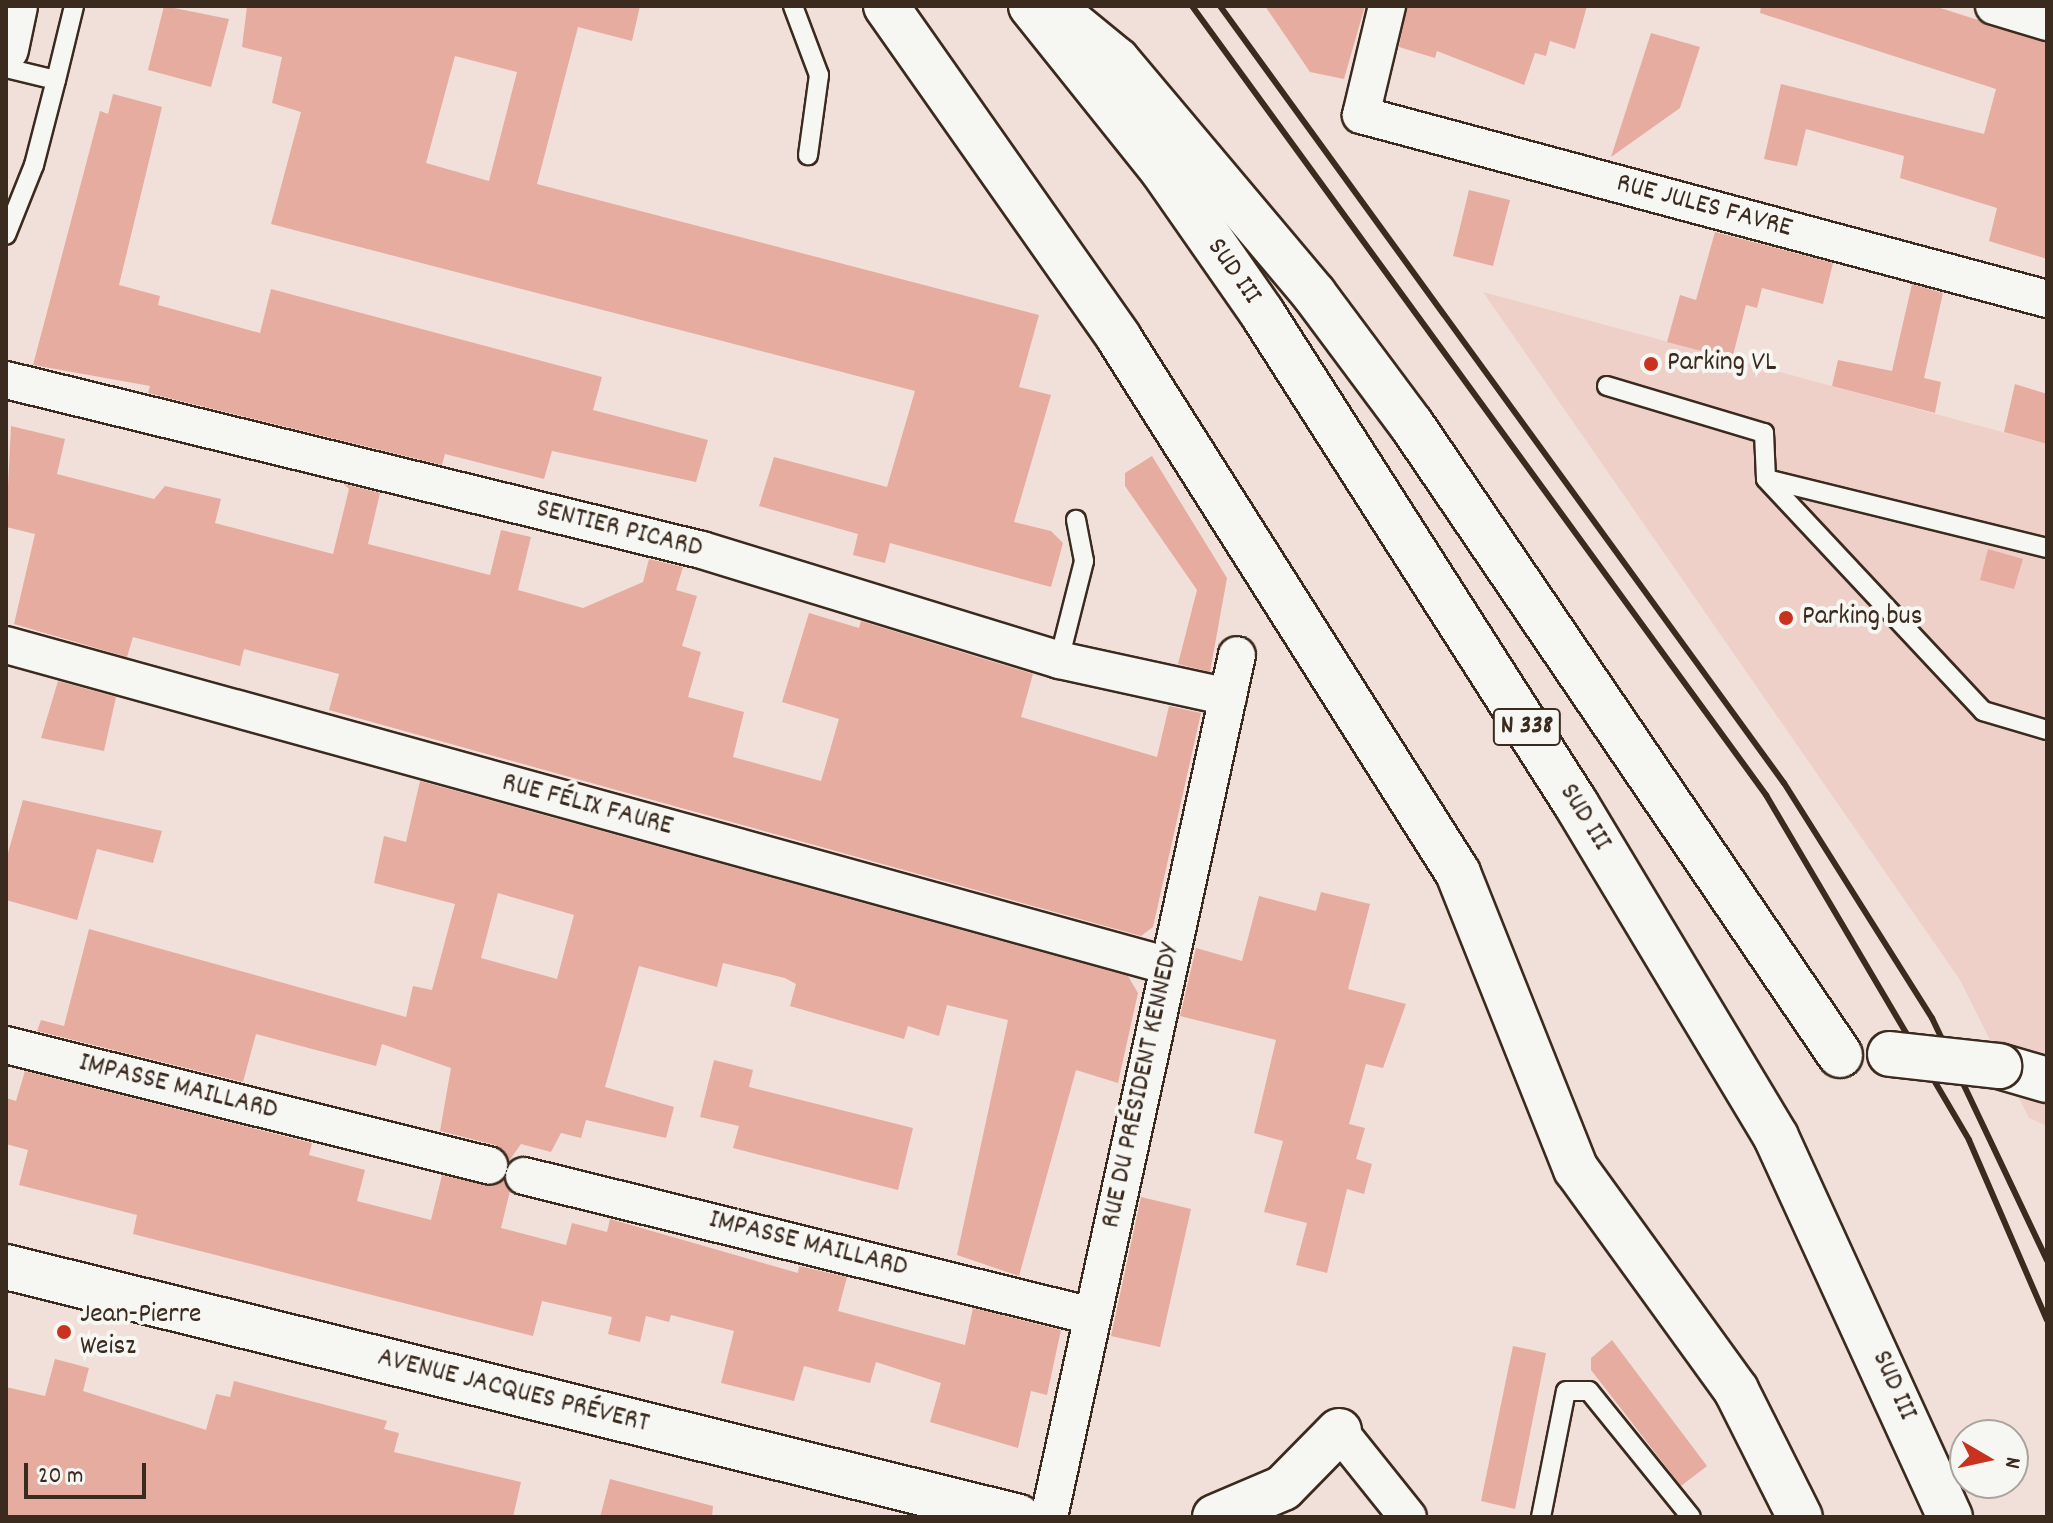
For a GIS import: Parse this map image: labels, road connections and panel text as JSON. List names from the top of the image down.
{
  "streets": {
    "main road": ["SUD III", "N 338", "AVENUE JACQUES PRÉVERT"],
    "street": [
      "RUE JULES FAVRE",
      "SENTIER PICARD",
      "RUE FÉLIX FAURE",
      "RUE DU PRÉSIDENT KENNEDY",
      "IMPASSE MAILLARD"
    ]
  },
  "crossings": [
    ["SENTIER PICARD", "RUE DU PRÉSIDENT KENNEDY"],
    ["RUE FÉLIX FAURE", "RUE DU PRÉSIDENT KENNEDY"],
    ["RUE DU PRÉSIDENT KENNEDY", "IMPASSE MAILLARD"]
  ],
  "places": ["Parking VL", "Parking bus", "Jean-Pierre Weisz"],
  "scale_bar": "20 m",
  "north": "right"
}
